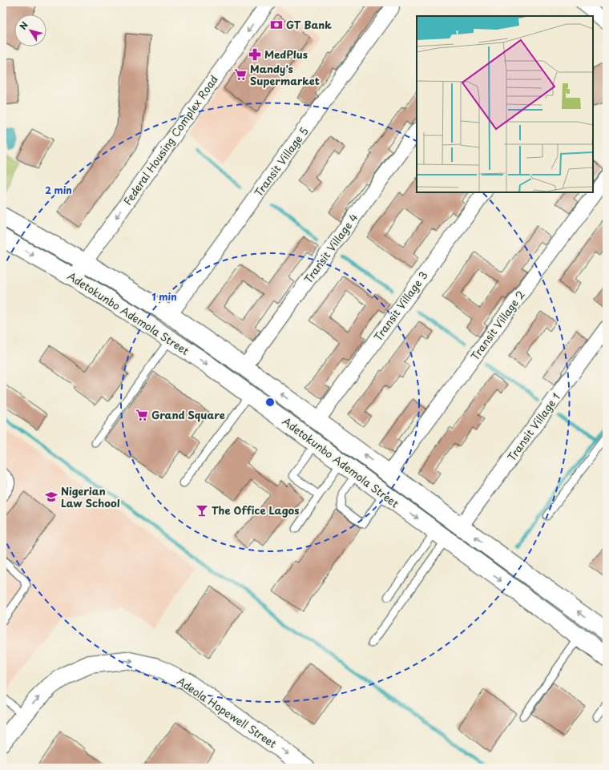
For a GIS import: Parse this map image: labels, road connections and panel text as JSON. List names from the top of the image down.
{
  "streets": {
    "main road": ["Adetokunbo Ademola Street", "Adeola Hopewell Street"],
    "street": [
      "Federal Housing Complex Road",
      "Transit Village 5",
      "Transit Village 4",
      "Transit Village 3",
      "Transit Village 2",
      "Transit Village 1"
    ]
  },
  "crossings": [
    ["Federal Housing Complex Road", "Adetokunbo Ademola Street"],
    ["Transit Village 5", "Adetokunbo Ademola Street"],
    ["Transit Village 4", "Adetokunbo Ademola Street"],
    ["Transit Village 3", "Adetokunbo Ademola Street"],
    ["Adetokunbo Ademola Street", "Transit Village 2"],
    ["Adetokunbo Ademola Street", "Transit Village 1"]
  ],
  "one_way": ["Federal Housing Complex Road", "Adeola Hopewell Street"],
  "places": {
    "bank": ["GT Bank"],
    "pharmacy": ["MedPlus"],
    "supermarket": ["Mandy's Supermarket", "Grand Square"],
    "school or university": ["Nigerian Law School"],
    "bar": ["The Office Lagos"]
  },
  "north": "top left",
  "rings": ["2 min", "1 min"]
}
